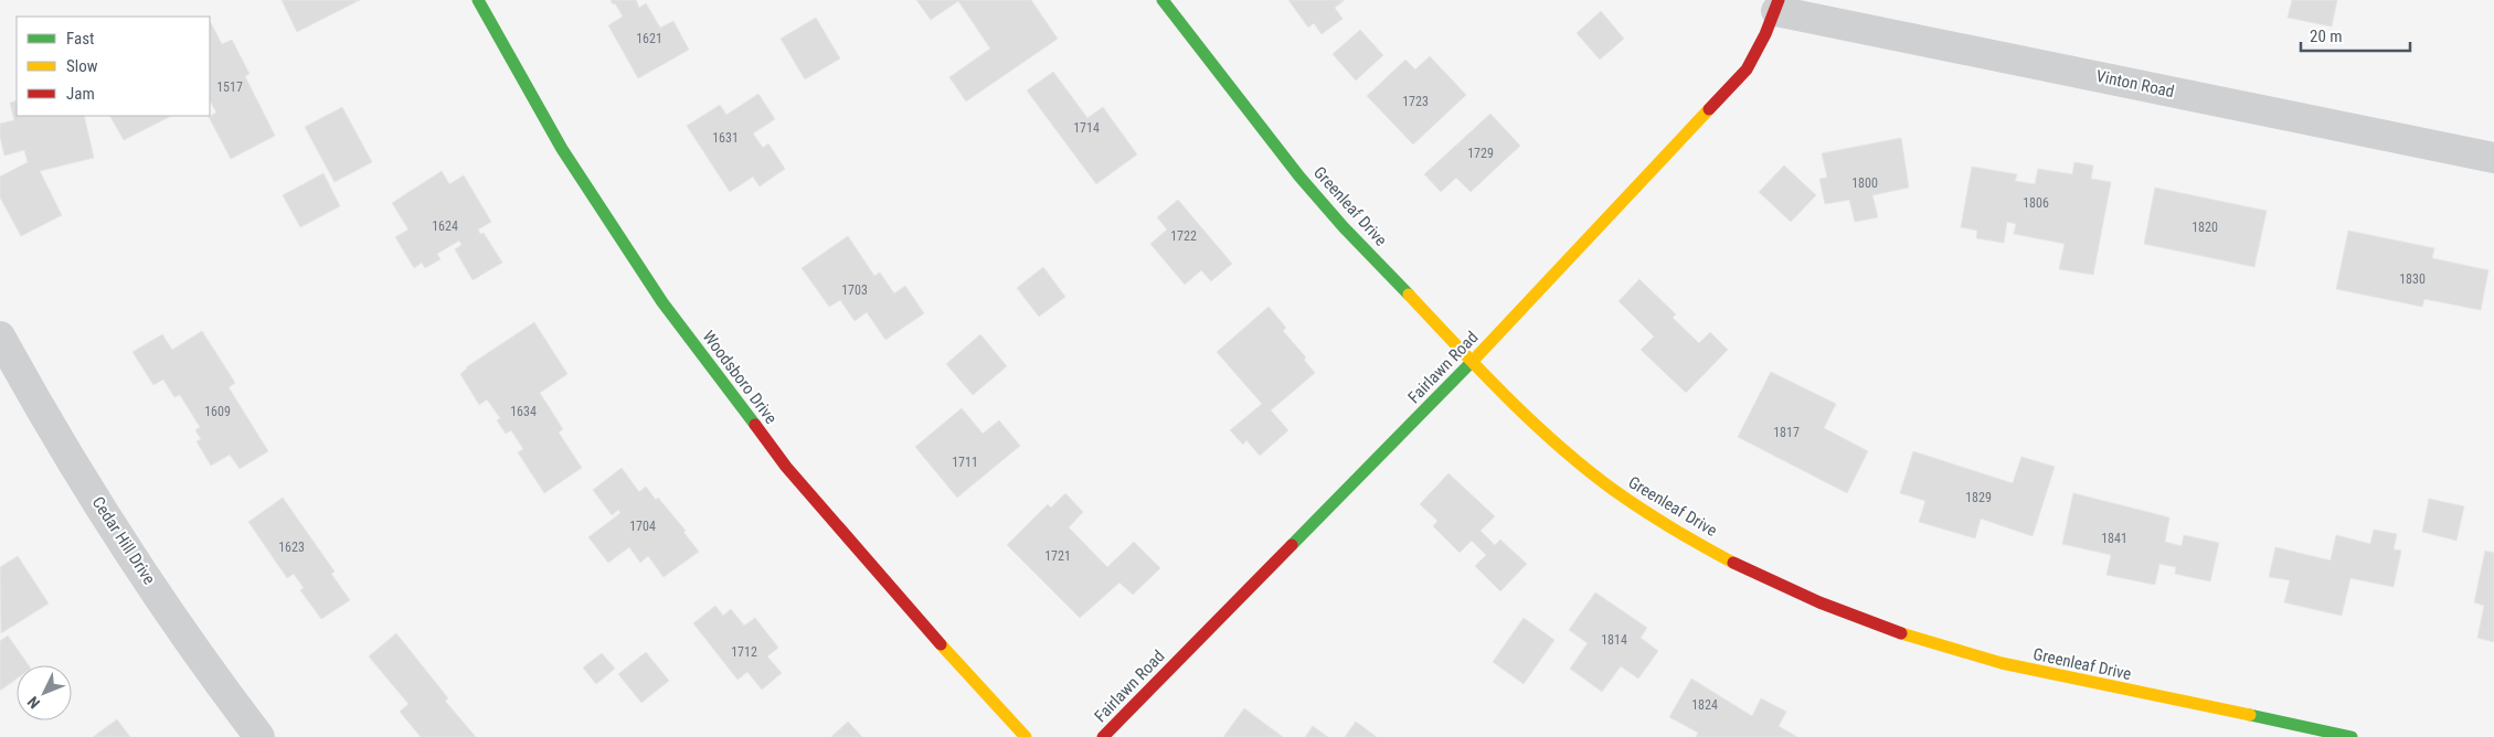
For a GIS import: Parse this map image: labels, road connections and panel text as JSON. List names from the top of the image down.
{
  "streets": {
    "street": [
      "Vinton Road",
      "Greenleaf Drive",
      "Fairlawn Road",
      "Woodsboro Drive",
      "Cedar Hill Drive"
    ]
  },
  "crossings": [
    ["Vinton Road", "Fairlawn Road"],
    ["Greenleaf Drive", "Fairlawn Road"]
  ],
  "house_numbers": [
    "1621",
    "1517",
    "1723",
    "1714",
    "1631",
    "1729",
    "1800",
    "1806",
    "1624",
    "1820",
    "1722",
    "1830",
    "1703",
    "1609",
    "1634",
    "1817",
    "1711",
    "1829",
    "1704",
    "1841",
    "1623",
    "1721",
    "1814",
    "1712",
    "1824"
  ],
  "legend": ["Fast", "Slow", "Jam"],
  "scale_bar": "20 m",
  "north": "bottom left"
}
